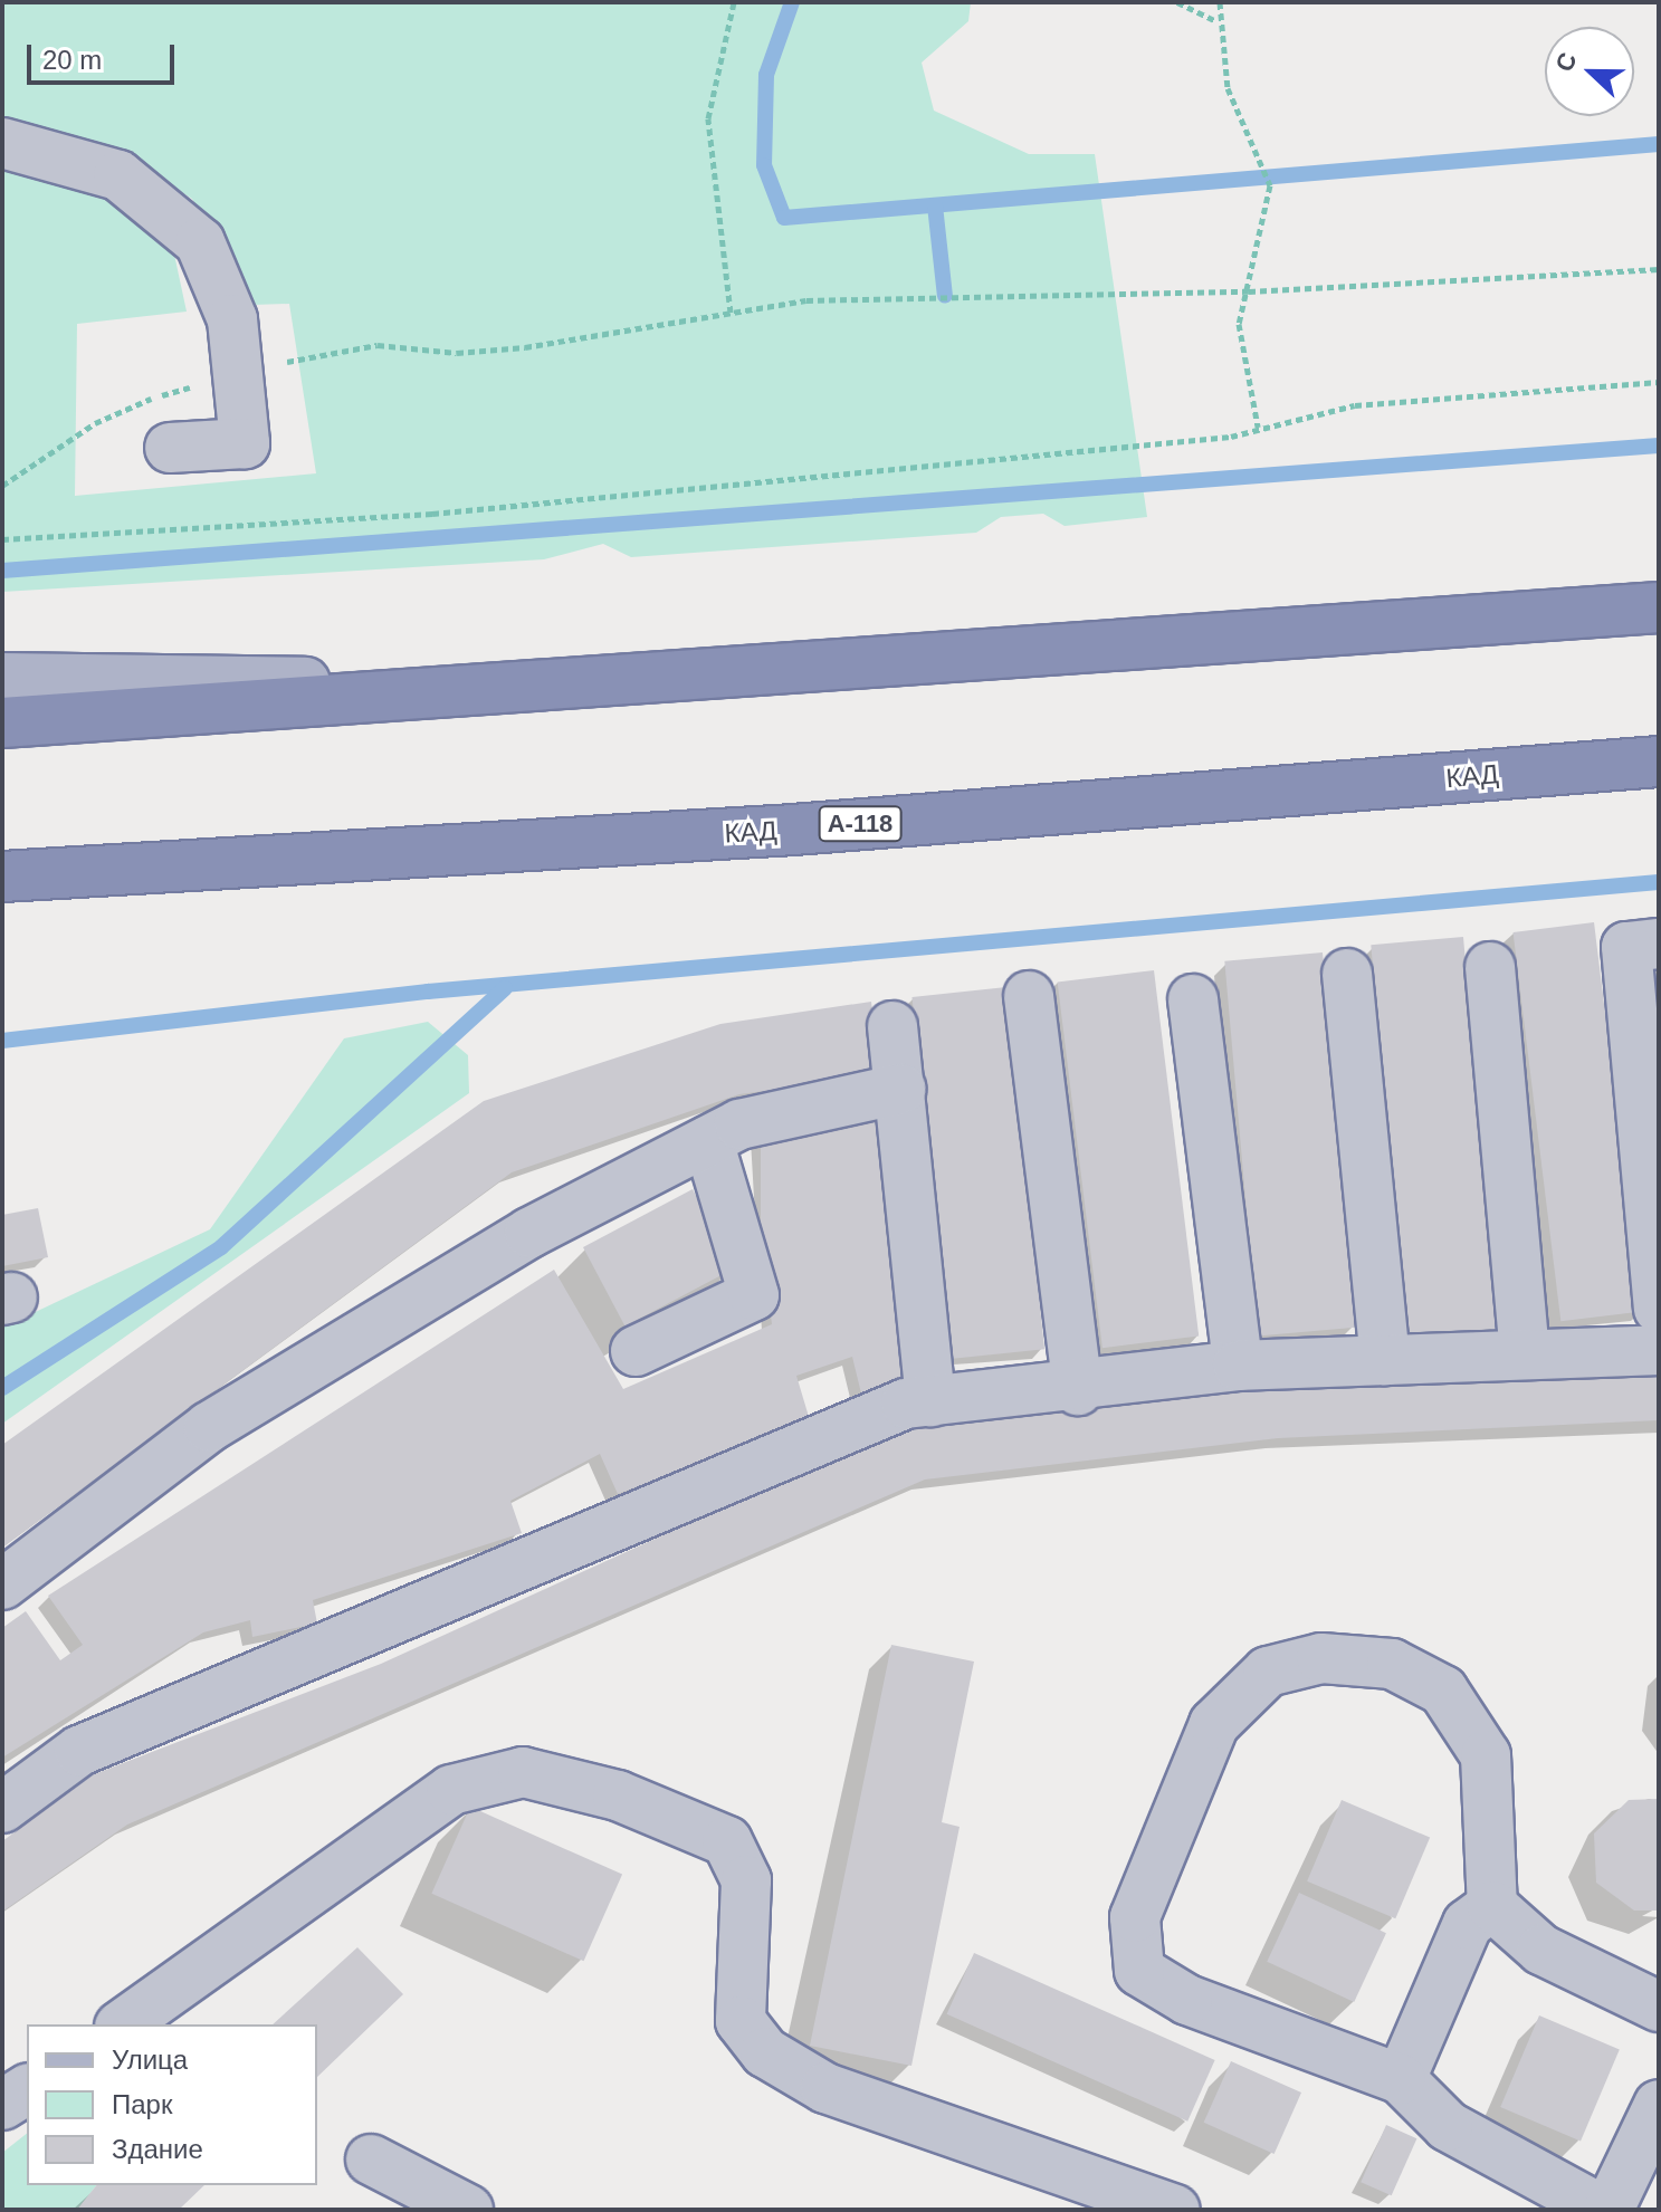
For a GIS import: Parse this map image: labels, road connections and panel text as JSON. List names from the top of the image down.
{
  "streets": {
    "highway": ["КАД", "А-118"]
  },
  "legend": ["Улица", "Парк", "Здание"],
  "scale_bar": "20 m",
  "north": "left"
}
